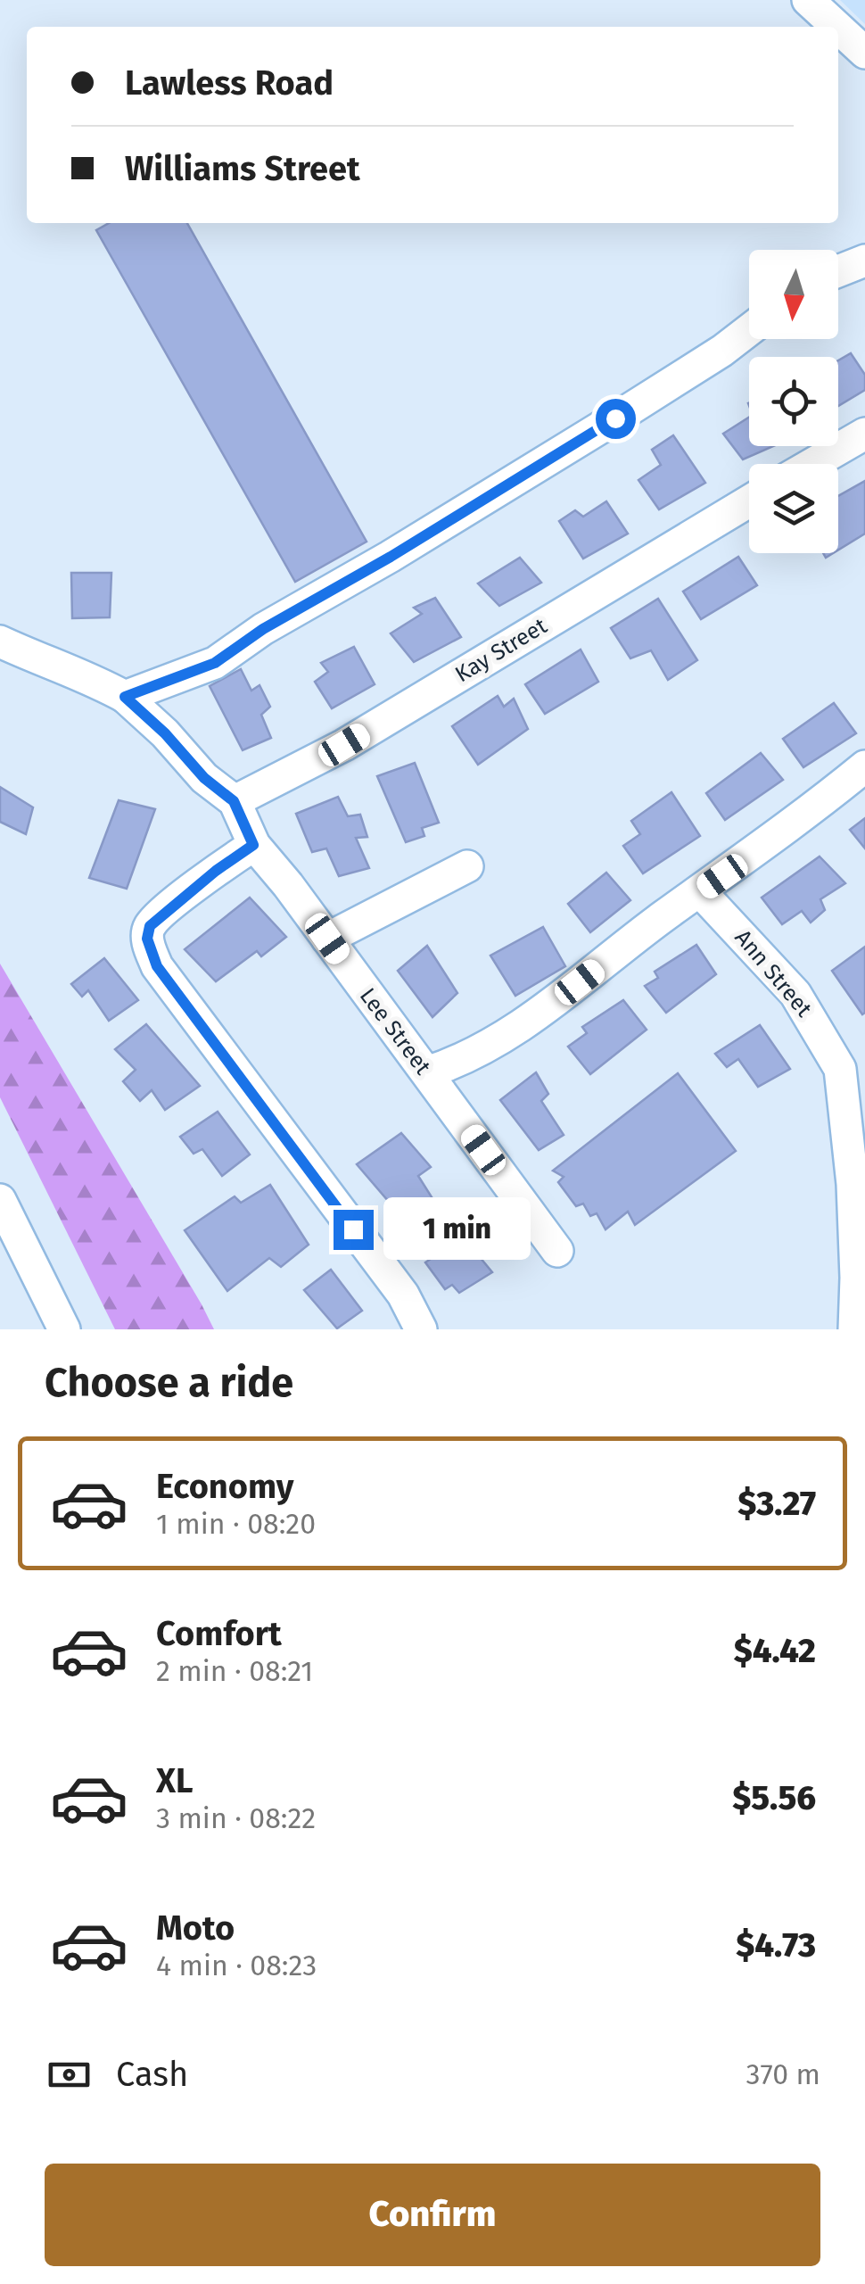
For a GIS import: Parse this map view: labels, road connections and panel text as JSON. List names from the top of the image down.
{
  "streets": {
    "street": ["Kay Street", "Ann Street", "Lee Street"]
  },
  "crossings": [
    ["Kay Street", "Lee Street"]
  ],
  "north": "bottom",
  "page": {
    "banner": ["Lawless Road", "Williams Street"],
    "bubble": "1 min",
    "heading": "Choose a ride",
    "list": [
      {
        "name": "Economy",
        "note": "1 min · 08:20",
        "value": "$3.27"
      },
      {
        "name": "Comfort",
        "note": "2 min · 08:21",
        "value": "$4.42"
      },
      {
        "name": "XL",
        "note": "3 min · 08:22",
        "value": "$5.56"
      },
      {
        "name": "Moto",
        "note": "4 min · 08:23",
        "value": "$4.73"
      }
    ],
    "pay": ["Cash", "370 m"],
    "buttons": "Confirm"
  }
}
